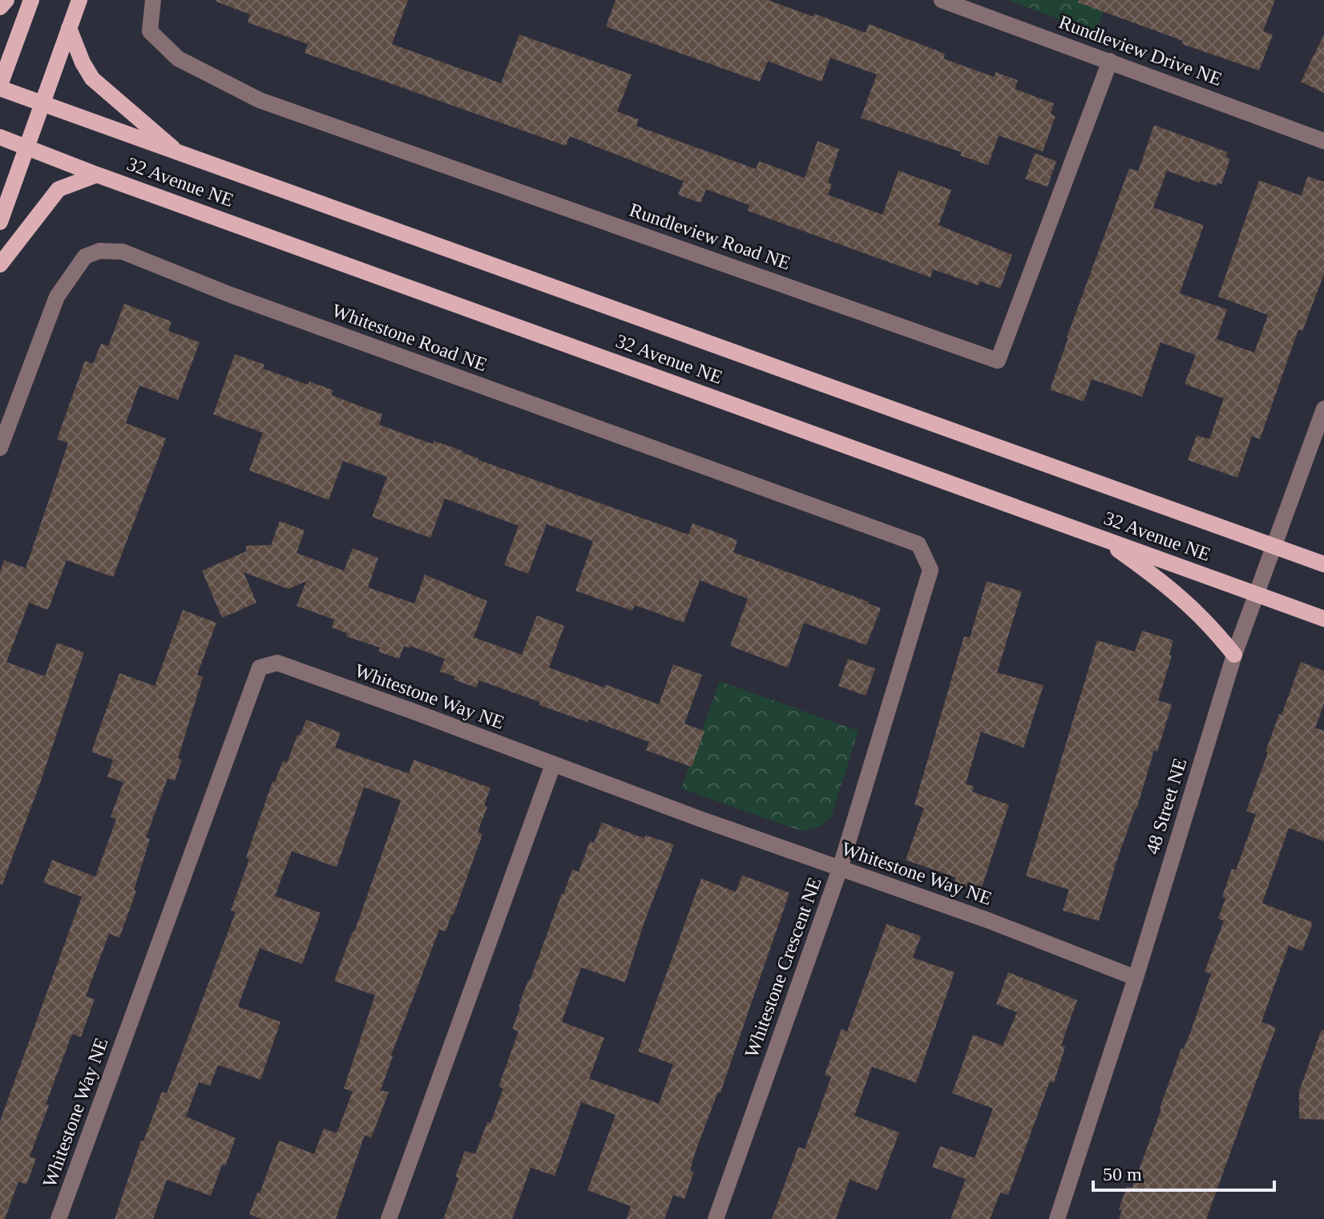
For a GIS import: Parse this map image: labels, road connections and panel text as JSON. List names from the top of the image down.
{
  "streets": {
    "main road": ["32 Avenue NE"],
    "street": [
      "Rundleview Drive NE",
      "Rundleview Road NE",
      "Whitestone Road NE",
      "Whitestone Way NE",
      "48 Street NE",
      "Whitestone Crescent NE"
    ]
  },
  "crossings": [
    ["Rundleview Drive NE", "Rundleview Road NE"],
    ["32 Avenue NE", "48 Street NE"],
    ["Whitestone Road NE", "Whitestone Crescent NE"],
    ["Whitestone Way NE", "48 Street NE"],
    ["Whitestone Way NE", "Whitestone Crescent NE"]
  ],
  "scale_bar": "50 m"
}
